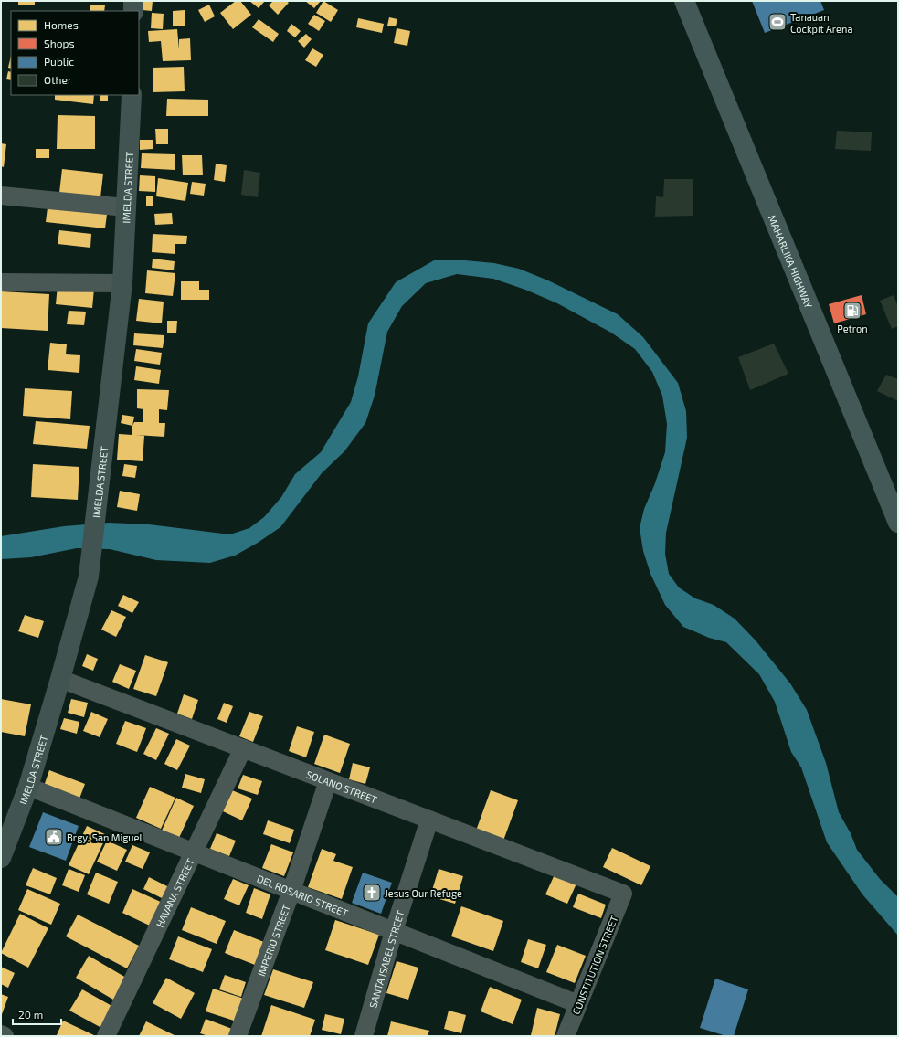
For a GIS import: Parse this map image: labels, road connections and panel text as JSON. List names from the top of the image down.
{
  "streets": {
    "highway": ["MAHARLIKA HIGHWAY"],
    "main road": ["IMELDA STREET"],
    "street": [
      "SOLANO STREET",
      "HAVANA STREET",
      "DEL ROSARIO STREET",
      "IMPERIO STREET",
      "SANTA ISABEL STREET",
      "CONSTITUTION STREET"
    ]
  },
  "crossings": [
    ["IMELDA STREET", "SOLANO STREET"],
    ["IMELDA STREET", "DEL ROSARIO STREET"],
    ["SOLANO STREET", "HAVANA STREET"],
    ["SOLANO STREET", "IMPERIO STREET"],
    ["SOLANO STREET", "SANTA ISABEL STREET"],
    ["SOLANO STREET", "CONSTITUTION STREET"],
    ["HAVANA STREET", "DEL ROSARIO STREET"],
    ["DEL ROSARIO STREET", "IMPERIO STREET"],
    ["DEL ROSARIO STREET", "SANTA ISABEL STREET"],
    ["DEL ROSARIO STREET", "CONSTITUTION STREET"]
  ],
  "places": {
    "sports": ["Tanauan Cockpit Arena"],
    "fuel station": ["Petron"],
    "public building": ["Brgy. San Miguel"],
    "church": ["Jesus Our Refuge"]
  },
  "legend": [
    "Homes",
    "Shops",
    "Public",
    "Other"
  ],
  "scale_bar": "20 m"
}
